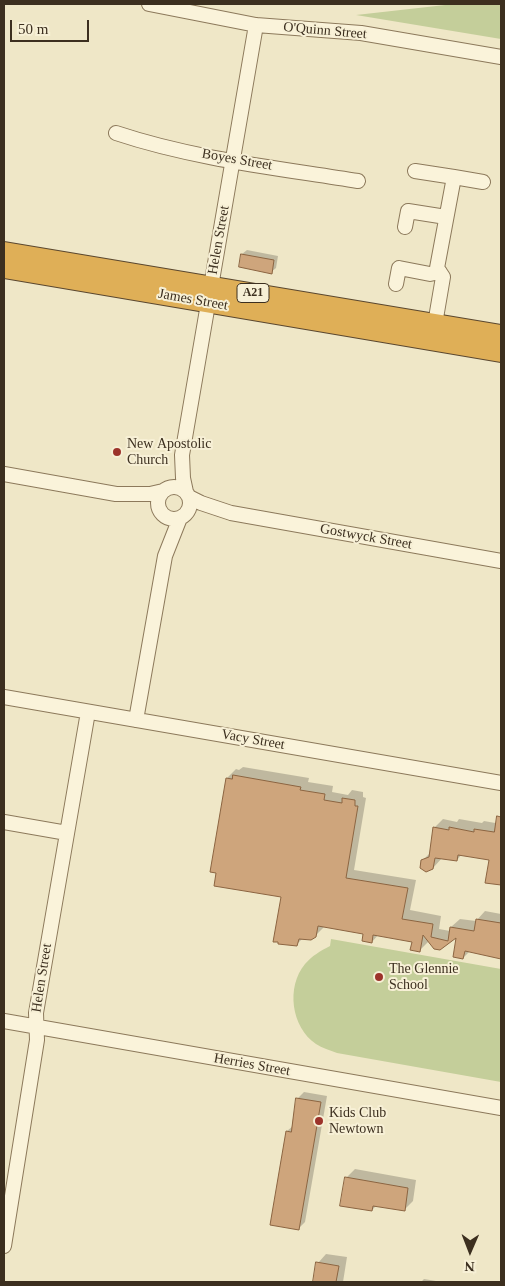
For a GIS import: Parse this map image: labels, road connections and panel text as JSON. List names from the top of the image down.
{
  "streets": {
    "highway": ["A21", "James Street"],
    "street": [
      "O'Quinn Street",
      "Boyes Street",
      "Helen Street",
      "Gostwyck Street",
      "Vacy Street",
      "Herries Street"
    ]
  },
  "crossings": [
    ["O'Quinn Street", "Helen Street"],
    ["Boyes Street", "Helen Street"],
    ["Helen Street", "James Street"],
    ["Helen Street", "Gostwyck Street"],
    ["Helen Street", "Vacy Street"],
    ["Helen Street", "Herries Street"]
  ],
  "places": ["New Apostolic Church", "The Glennie School", "Kids Club Newtown"],
  "scale_bar": "50 m",
  "north": "bottom"
}
